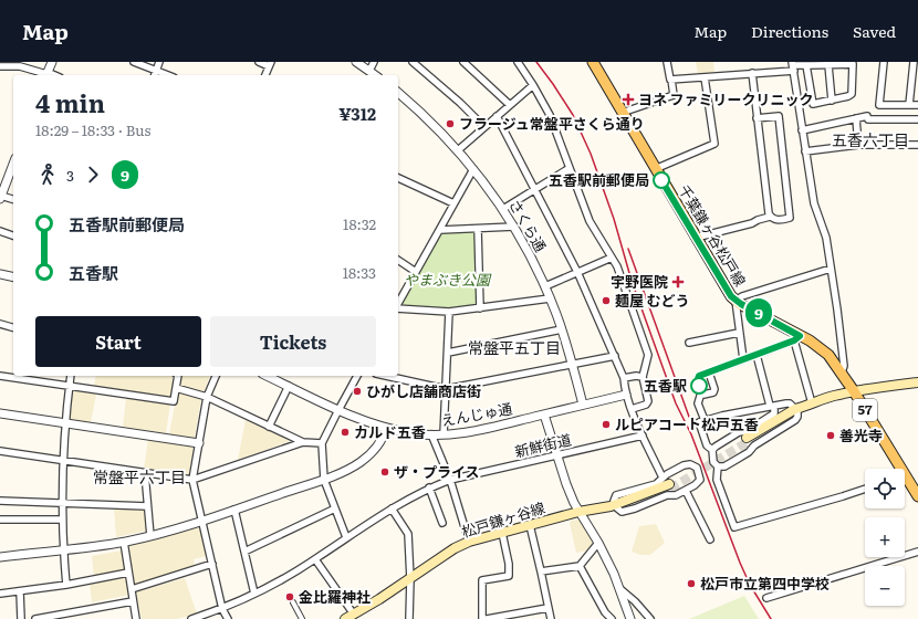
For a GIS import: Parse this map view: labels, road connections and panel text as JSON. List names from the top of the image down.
{
  "streets": {
    "main road": ["千葉鎌ヶ谷松戸線", "57", "松戸鎌ヶ谷線"],
    "street": ["さくら通", "えんじゅ通", "新鮮街道"]
  },
  "crossings": [
    ["さくら通", "えんじゅ通"]
  ],
  "districts": ["五香六丁目", "常盤平五丁目", "常盤平六丁目"],
  "parks": ["やまぶき公園"],
  "places": {
    "health": ["ヨネ ファミリークリニック", "宇野医院"],
    "other": [
      "フラージュ常盤平さくら通り",
      "五香駅前郵便局",
      "麺屋 むどう",
      "五香駅",
      "ひがし店舗商店街",
      "ルピアコート松戸五香",
      "カルド五香",
      "善光寺",
      "ザ・プライス",
      "松戸市立第四中学校",
      "金比羅神社"
    ]
  },
  "lines": ["bus line 9"],
  "page": {
    "header": "Map",
    "nav": ["Map", "Directions", "Saved"],
    "on_map": "9",
    "heading": ["4 min", "18:29 – 18:33 · Bus", "¥312"],
    "legs": ["3", "9"],
    "list": [
      {
        "name": "五香駅前郵便局",
        "value": "18:32"
      },
      {
        "name": "五香駅",
        "value": "18:33"
      }
    ],
    "buttons": ["Start", "Tickets"],
    "map_buttons": ["+", "−"]
  }
}
